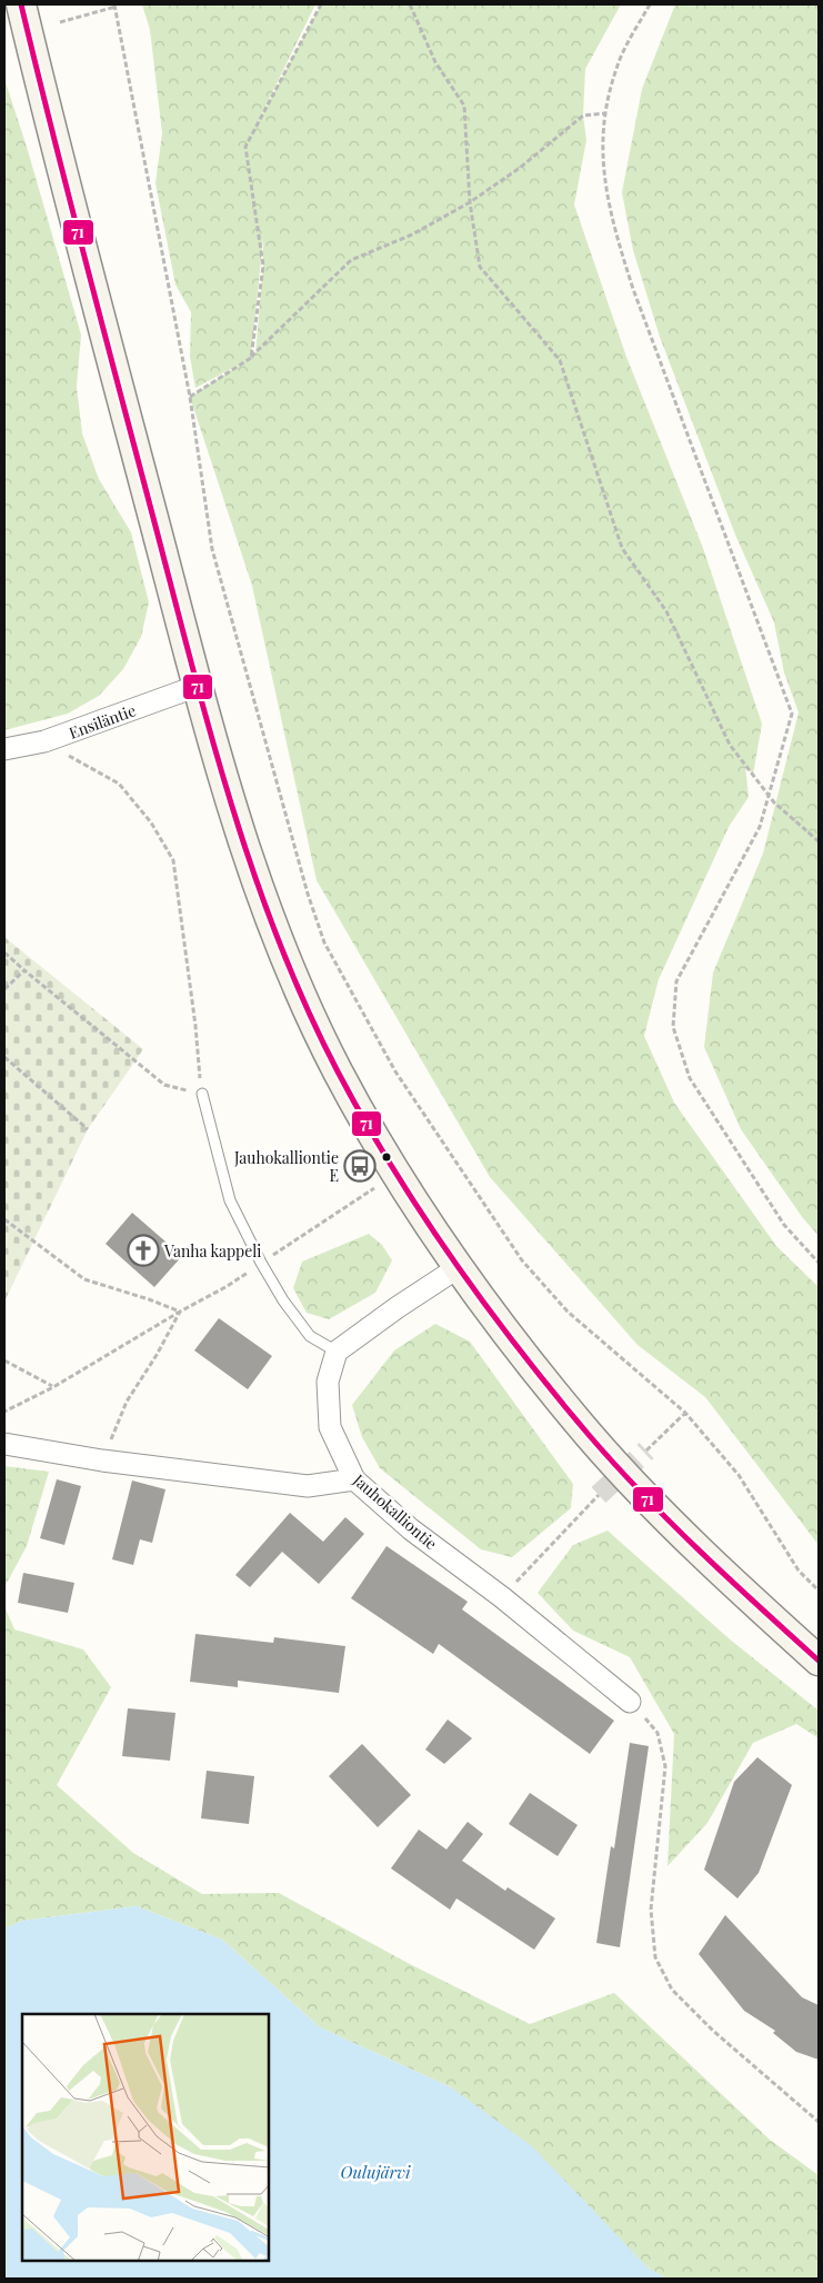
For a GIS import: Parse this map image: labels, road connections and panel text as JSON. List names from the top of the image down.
{
  "streets": {
    "street": ["Ensiläntie", "Jauhokalliontie"]
  },
  "water": ["Oulujärvi"],
  "places": {
    "bus stop": ["Jauhokalliontie E"],
    "church": ["Vanha kappeli"]
  },
  "lines": ["transit line 71"]
}
